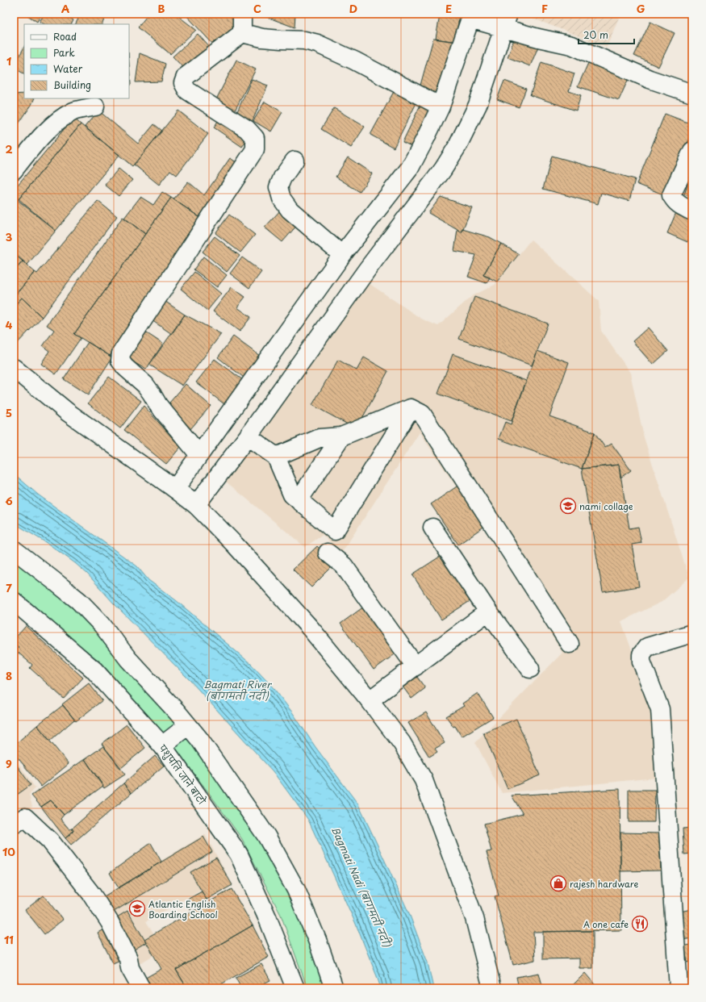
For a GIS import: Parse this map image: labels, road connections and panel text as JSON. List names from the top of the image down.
{
  "streets": {
    "street": ["पशुपति जाने बाटो"]
  },
  "water": ["Bagmati River (बागमती नदी)", "Bagmati Nadi (बागमती नदी)"],
  "places": {
    "school or university": ["nami collage", "Atlantic English Boarding School"],
    "shop": ["rajesh hardware"],
    "restaurant": ["A one cafe"]
  },
  "legend": [
    "Road",
    "Park",
    "Water",
    "Building"
  ],
  "scale_bar": "20 m",
  "grid": {
    "columns": [
      "A",
      "B",
      "C",
      "D",
      "E",
      "F",
      "G"
    ],
    "rows": [
      "1",
      "2",
      "3",
      "4",
      "5",
      "6",
      "7",
      "8",
      "9",
      "10",
      "11"
    ]
  }
}
